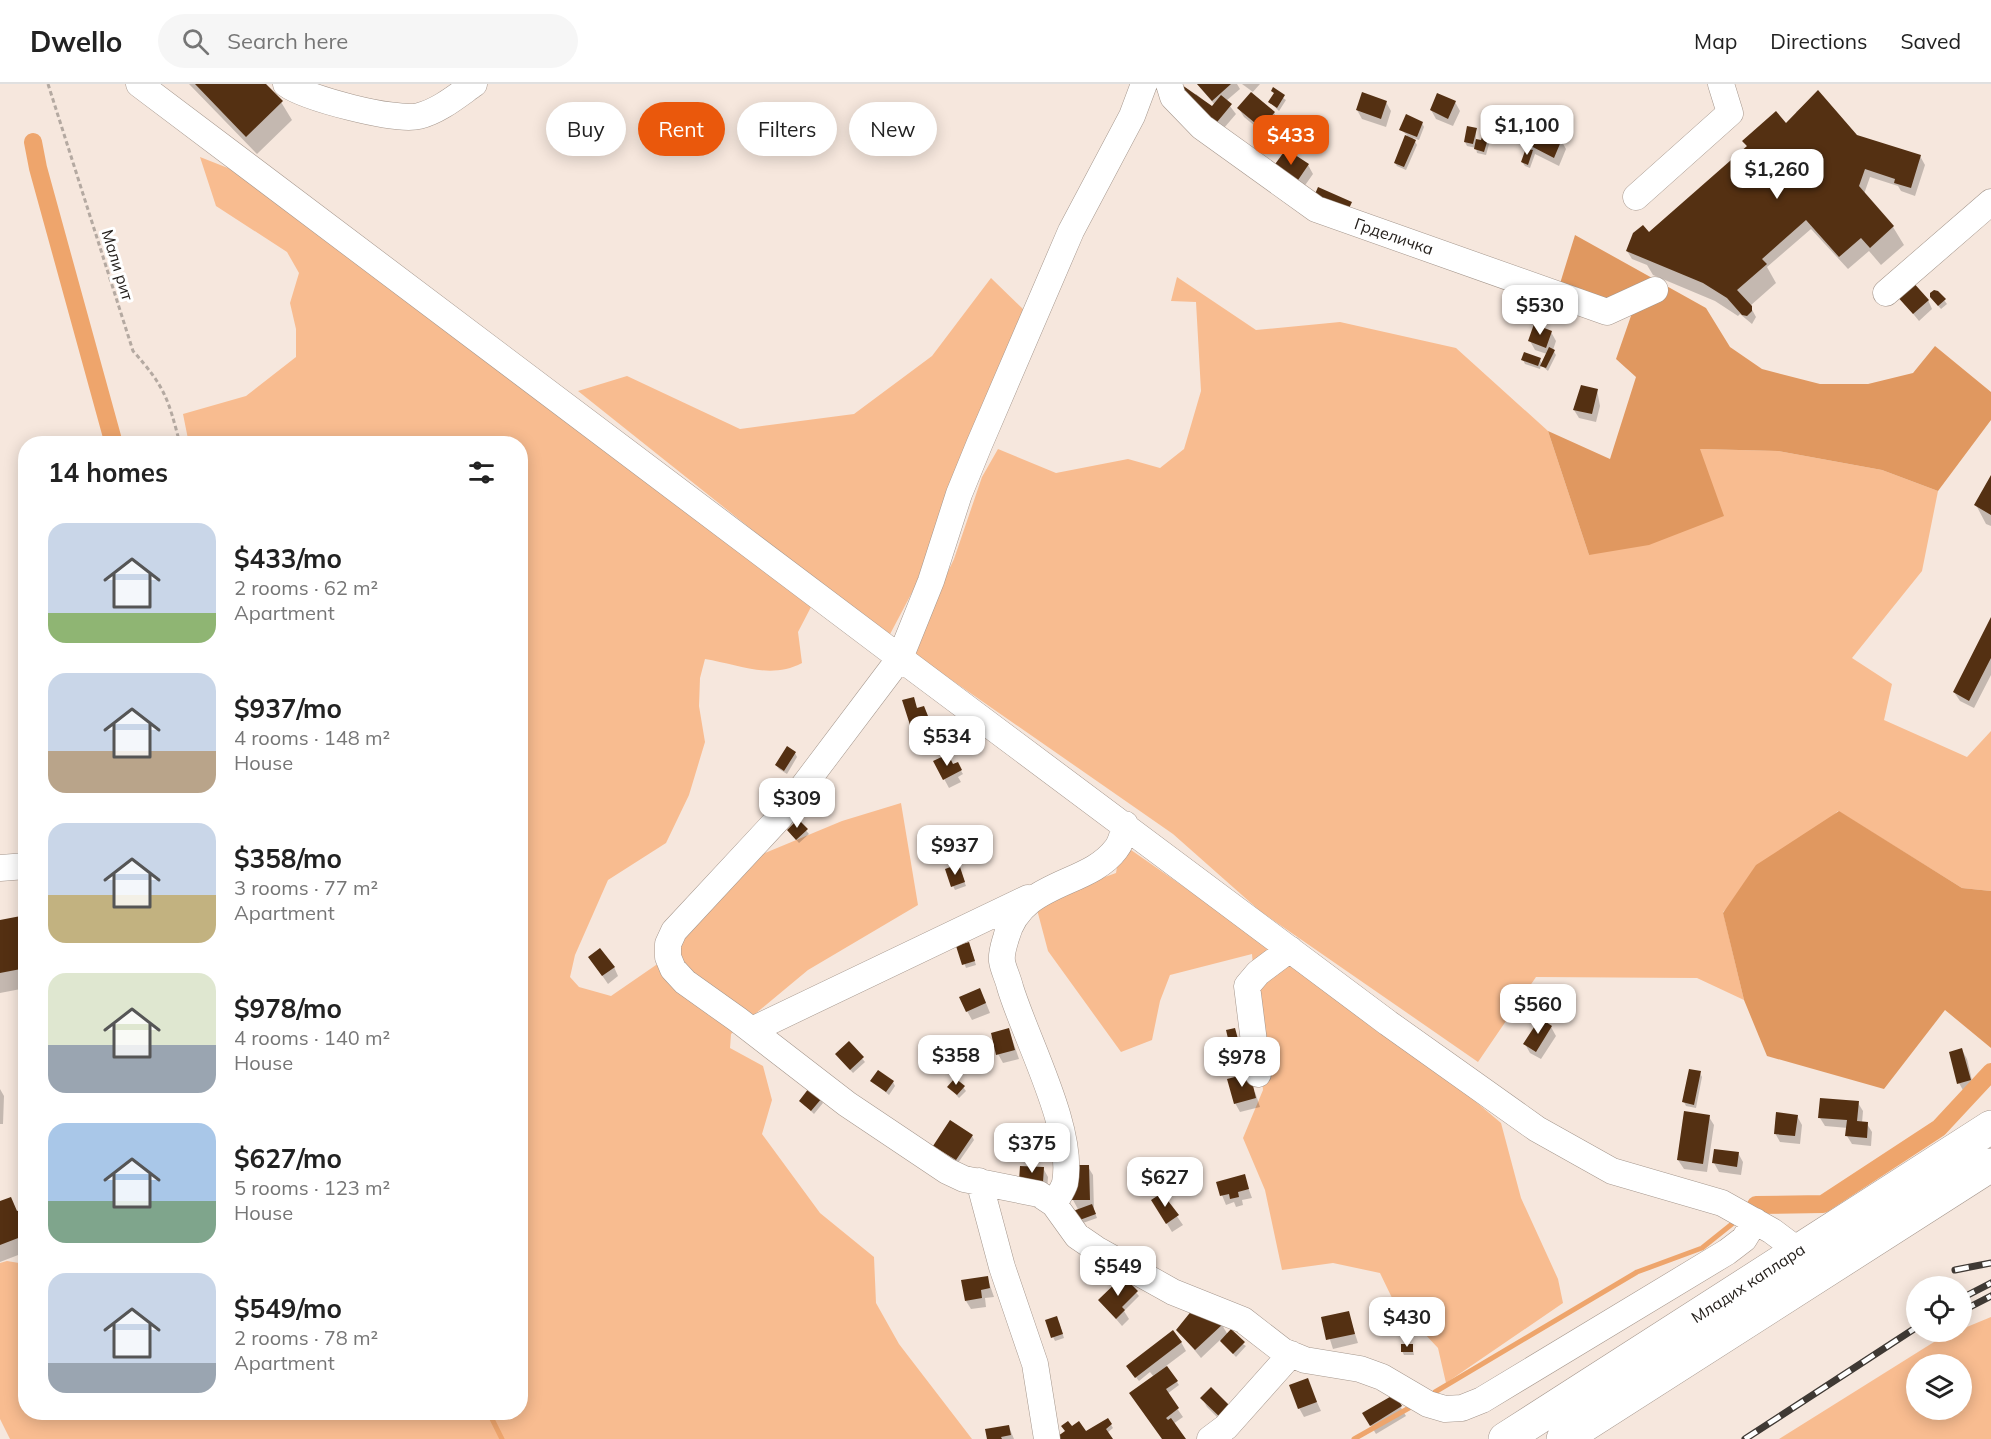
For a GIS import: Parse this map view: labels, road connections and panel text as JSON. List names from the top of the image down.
{
  "streets": {
    "highway": ["Младих каплара"],
    "lane": ["Грделичка"],
    "path": ["Мали рит"]
  },
  "page": {
    "header": "Dwello",
    "search": "Search here",
    "nav": ["Map", "Directions", "Saved"],
    "chip": [
      "Buy",
      "Rent",
      "Filters",
      "New"
    ],
    "price": [
      "$1,100",
      "$433",
      "$1,260",
      "$530",
      "$534",
      "$309",
      "$937",
      "$560",
      "$358",
      "$978",
      "$375",
      "$627",
      "$549",
      "$430"
    ],
    "heading": "14 homes",
    "list": [
      {
        "name": "$433/mo",
        "note": "2 rooms · 62 m² · Apartment"
      },
      {
        "name": "$937/mo",
        "note": "4 rooms · 148 m² · House"
      },
      {
        "name": "$358/mo",
        "note": "3 rooms · 77 m² · Apartment"
      },
      {
        "name": "$978/mo",
        "note": "4 rooms · 140 m² · House"
      },
      {
        "name": "$627/mo",
        "note": "5 rooms · 123 m² · House"
      },
      {
        "name": "$549/mo",
        "note": "2 rooms · 78 m² · Apartment"
      }
    ]
  }
}
